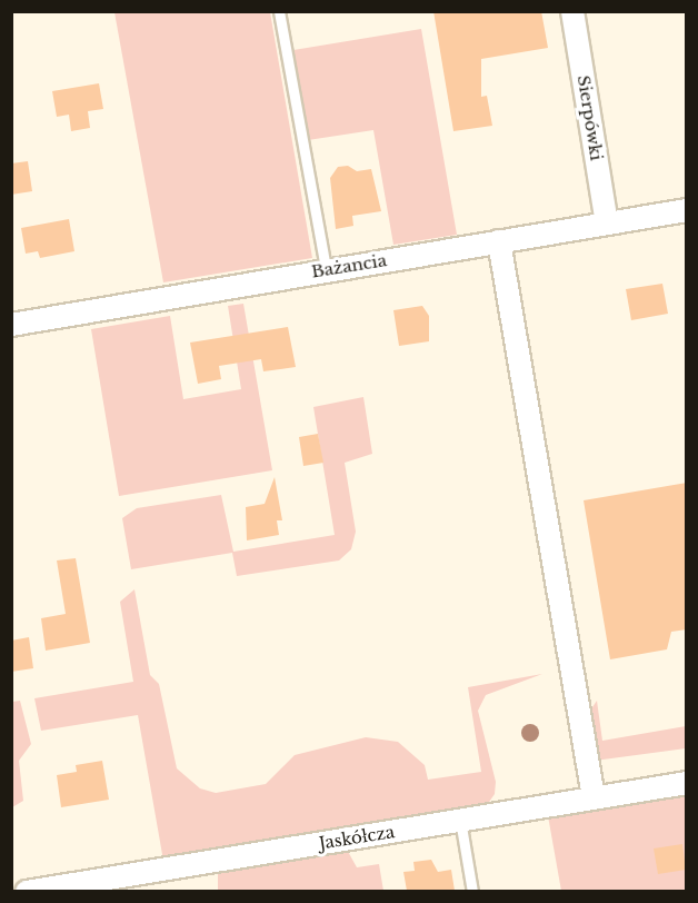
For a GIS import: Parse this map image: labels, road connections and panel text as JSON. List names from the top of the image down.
{
  "streets": {
    "street": ["Sierpówki", "Bażancia", "Jaskółcza"]
  },
  "crossings": [
    ["Sierpówki", "Bażancia"]
  ]
}
